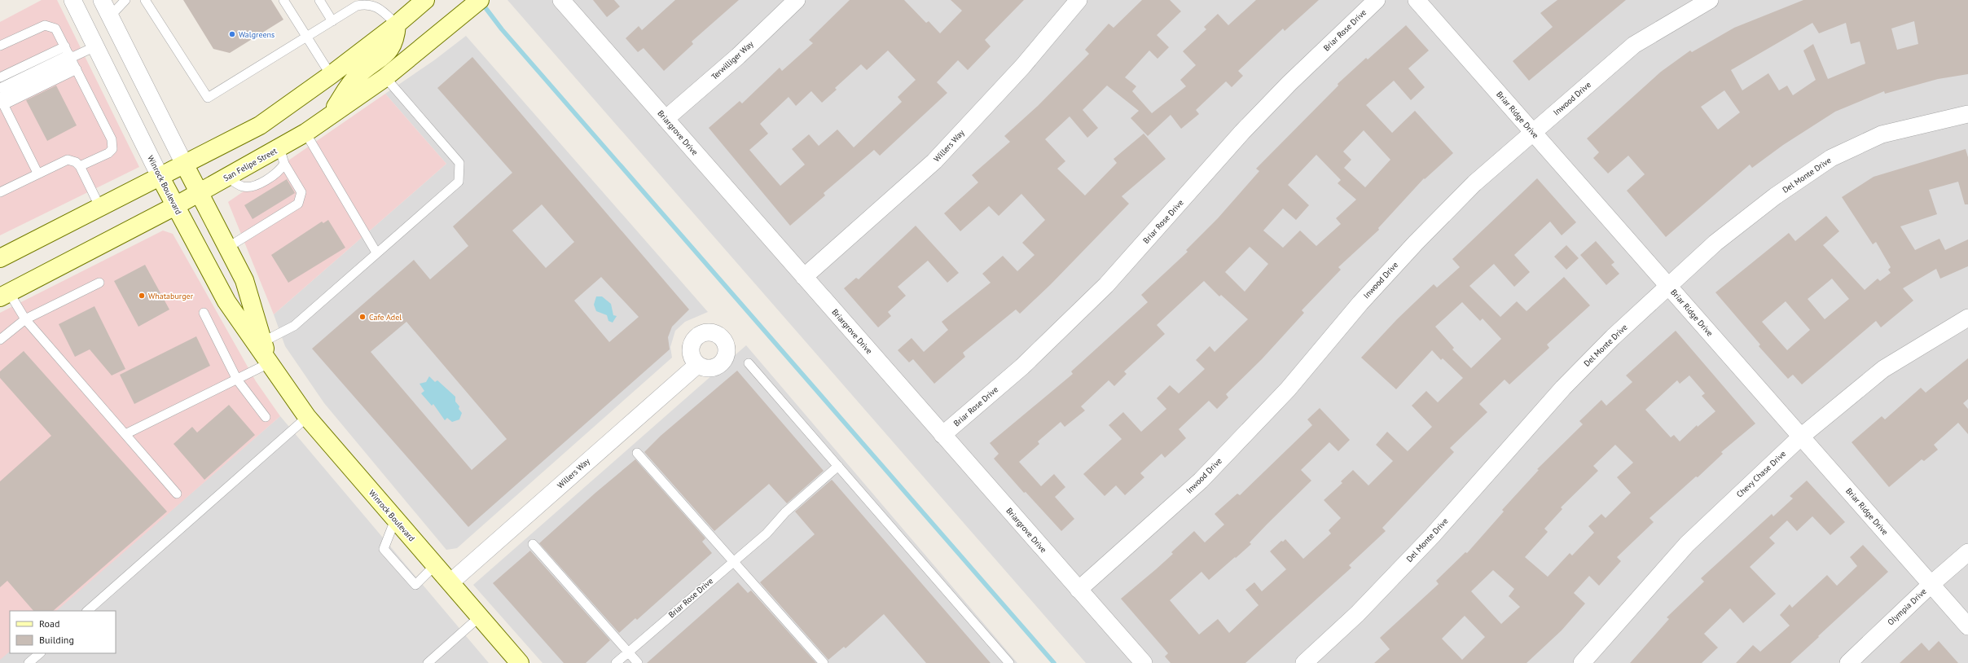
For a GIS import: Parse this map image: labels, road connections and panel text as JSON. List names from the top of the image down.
{
  "streets": {
    "main road": ["San Felipe Street", "Winrock Boulevard"],
    "street": [
      "Briar Rose Drive",
      "Terwilliger Way",
      "Inwood Drive",
      "Briar Ridge Drive",
      "Briargrove Drive",
      "Willers Way",
      "Del Monte Drive",
      "Chevy Chase Drive",
      "Olympia Drive"
    ]
  },
  "crossings": [
    ["Briar Rose Drive", "Briargrove Drive"],
    ["Terwilliger Way", "Briargrove Drive"],
    ["Inwood Drive", "Briar Ridge Drive"],
    ["Inwood Drive", "Briargrove Drive"],
    ["Briar Ridge Drive", "Del Monte Drive"],
    ["Briar Ridge Drive", "Chevy Chase Drive"],
    ["Briar Ridge Drive", "Olympia Drive"],
    ["Briargrove Drive", "Willers Way"],
    ["Willers Way", "Winrock Boulevard"],
    ["San Felipe Street", "Winrock Boulevard"]
  ],
  "places": ["Walgreens", "Whataburger", "Cafe Adel"],
  "legend": ["Road", "Building"]
}
